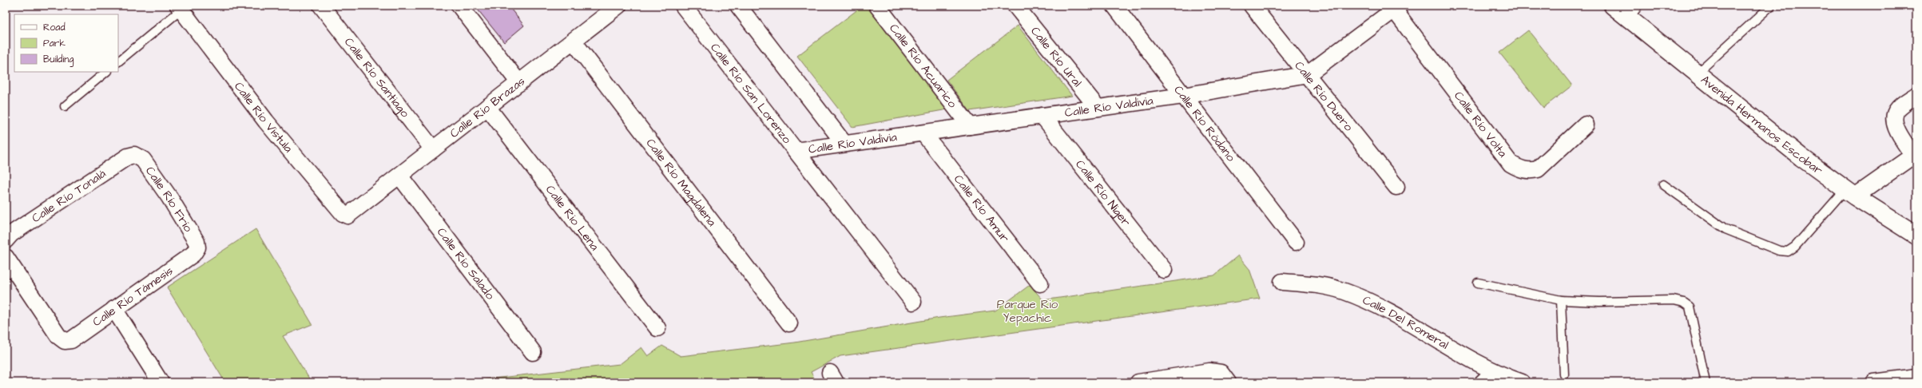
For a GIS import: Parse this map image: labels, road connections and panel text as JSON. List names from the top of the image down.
{
  "streets": {
    "main road": ["Avenida Hermanos Escobar"],
    "street": [
      "Calle Río Ural",
      "Calle Río Acuarico",
      "Calle Río Santiago",
      "Calle Río San Lorenzo",
      "Calle Río Duero",
      "Calle Río Brazas",
      "Calle Río Valdivia",
      "Calle Río Vistula",
      "Calle Río Ródano",
      "Calle Río Volta",
      "Calle Río Magdalena",
      "Calle Río Niger",
      "Calle Río Tonalá",
      "Calle Río Frío",
      "Calle Río Amur",
      "Calle Rio Lena",
      "Calle Río Salado",
      "Calle Río Támesis",
      "Calle Del Romeral"
    ]
  },
  "crossings": [
    ["Calle Río Ural", "Calle Río Valdivia"],
    ["Calle Río Acuarico", "Calle Río Valdivia"],
    ["Calle Río Santiago", "Calle Río Brazas"],
    ["Calle Río San Lorenzo", "Calle Río Valdivia"],
    ["Calle Río Duero", "Calle Río Valdivia"],
    ["Calle Río Brazas", "Calle Río Vistula"],
    ["Calle Río Brazas", "Calle Río Magdalena"],
    ["Calle Río Brazas", "Calle Rio Lena"],
    ["Calle Río Brazas", "Calle Río Salado"],
    ["Calle Río Valdivia", "Calle Río Ródano"],
    ["Calle Río Valdivia", "Calle Río Volta"],
    ["Calle Río Valdivia", "Calle Río Niger"],
    ["Calle Río Valdivia", "Calle Río Amur"],
    ["Calle Río Tonalá", "Calle Río Frío"],
    ["Calle Río Frío", "Calle Río Támesis"]
  ],
  "parks": ["Parque Rio Yepachic"],
  "legend": ["Road", "Park", "Building"]
}
